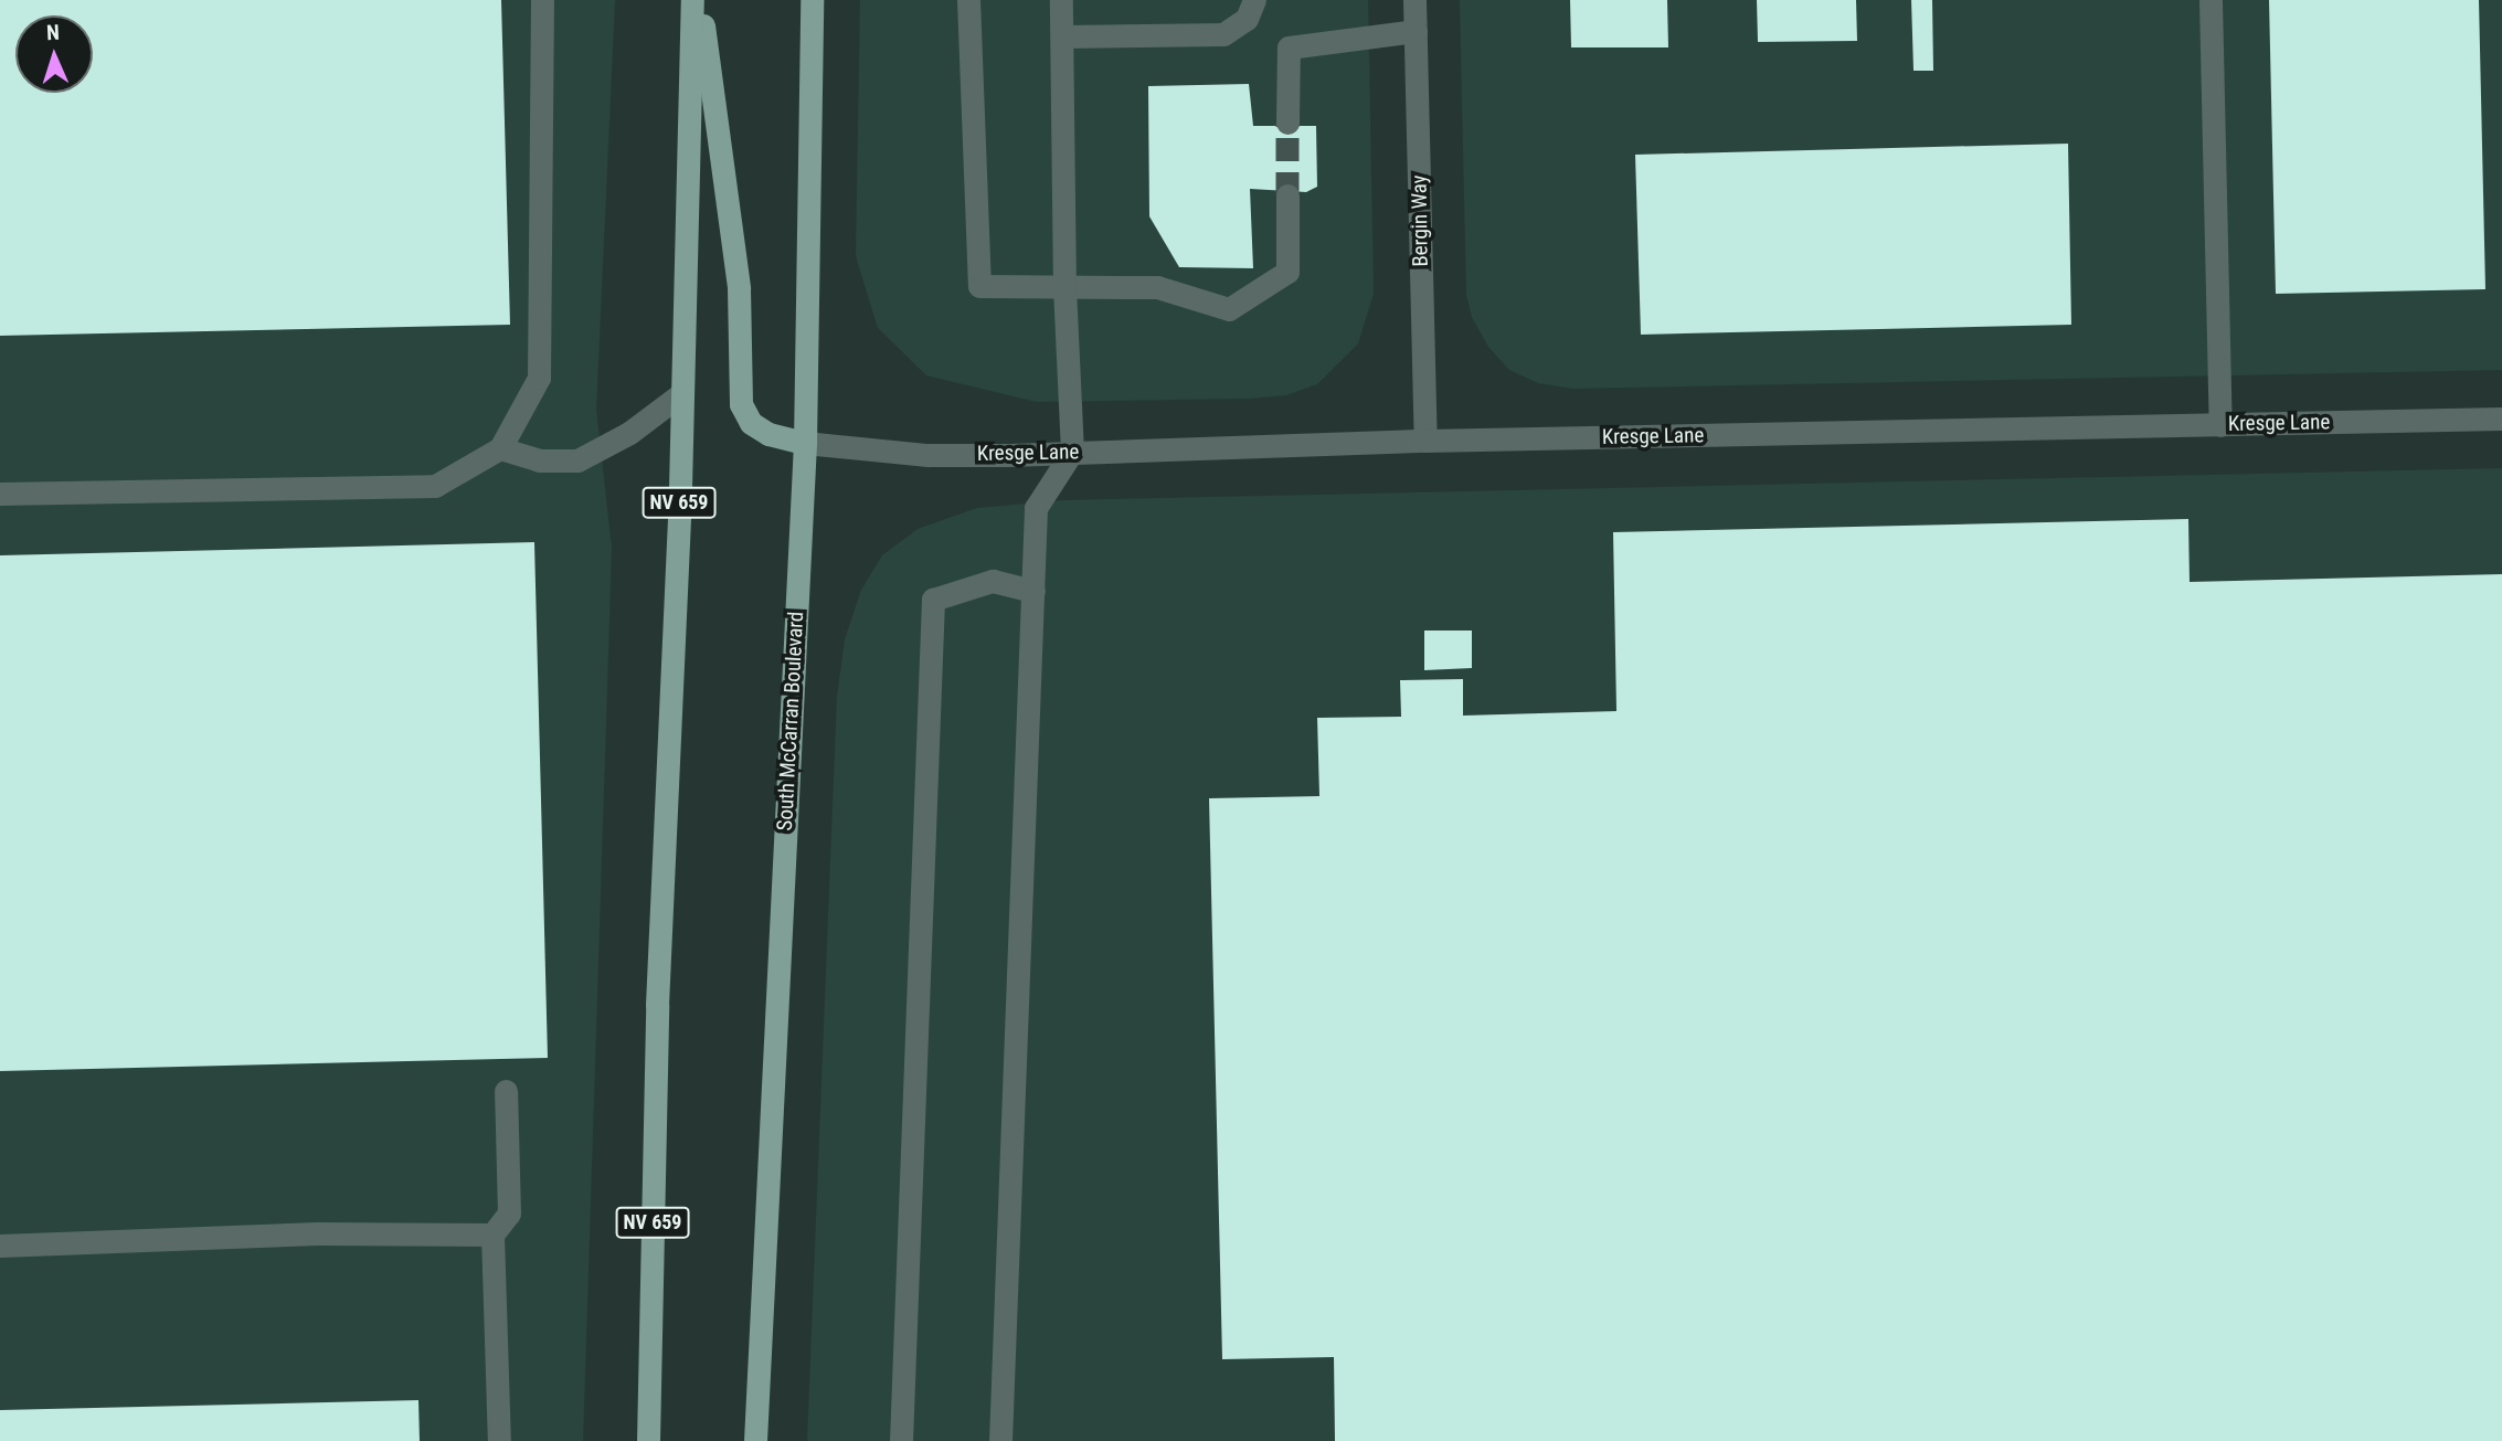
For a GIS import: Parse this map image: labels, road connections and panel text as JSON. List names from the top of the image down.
{
  "streets": {
    "main road": ["NV 659", "South McCarran Boulevard"],
    "street": ["Bergin Way", "Kresge Lane"]
  },
  "crossings": [
    ["Bergin Way", "Kresge Lane"],
    ["Kresge Lane", "South McCarran Boulevard"]
  ],
  "north": "top"
}
